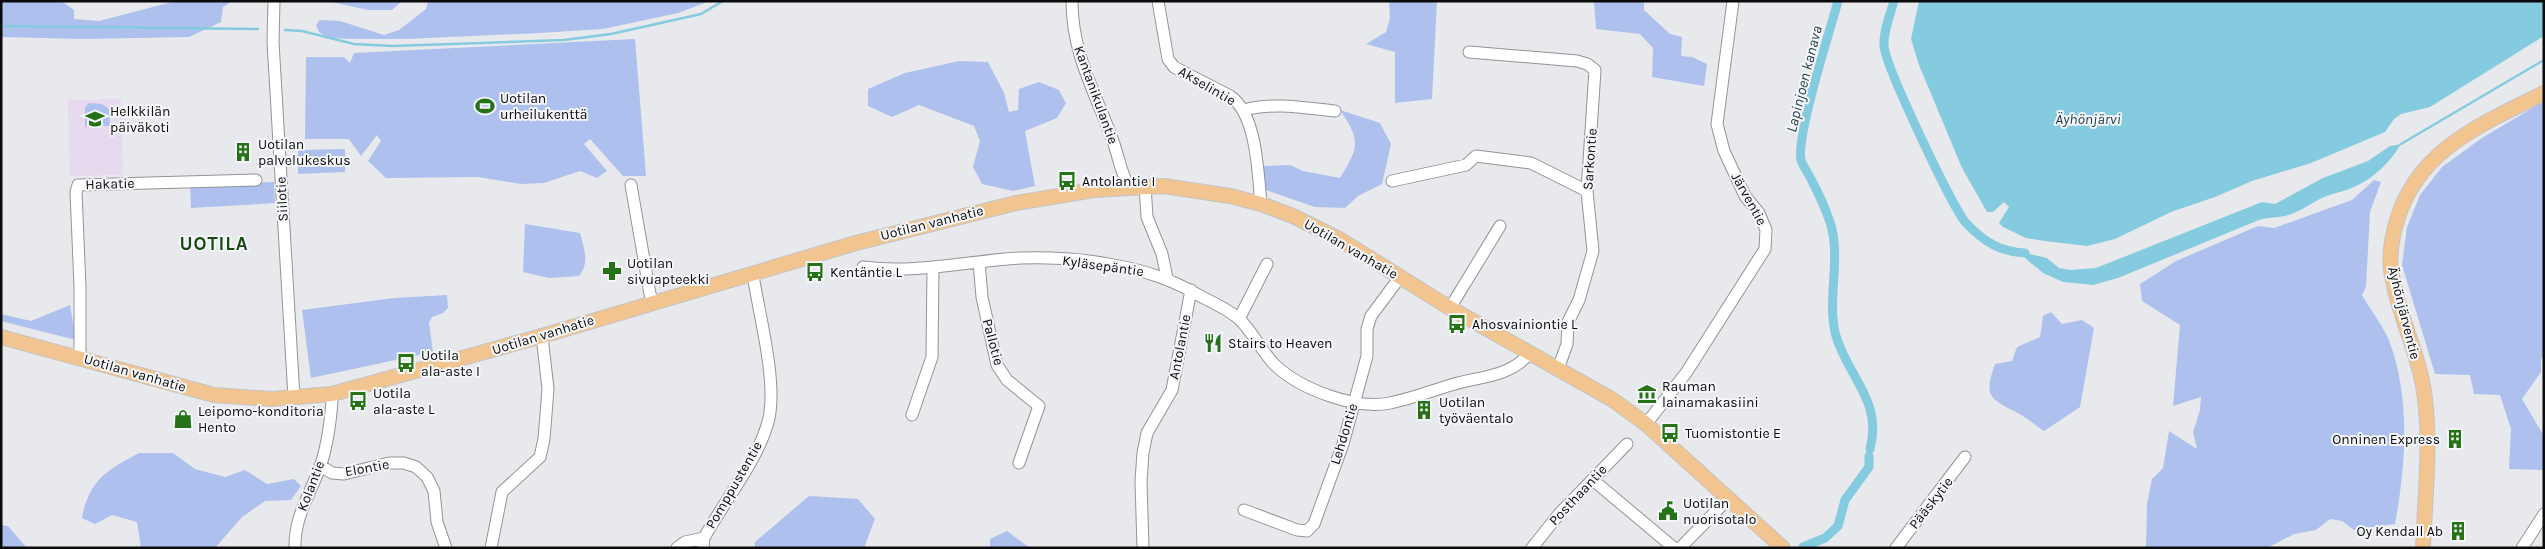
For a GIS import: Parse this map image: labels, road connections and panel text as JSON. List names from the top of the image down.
{
  "streets": {
    "main road": ["Uotilan vanhatie", "Äyhönjärventie"],
    "street": [
      "Akselintie",
      "Kantanikulantie",
      "Sarkontie",
      "Hakatie",
      "Siilotie",
      "Järventie",
      "Kyläsepäntie",
      "Pallotie",
      "Antolantie",
      "Lehdontie",
      "Elontie",
      "Pomppustentie",
      "Kolantie",
      "Posthaantie",
      "Pääskytie"
    ]
  },
  "crossings": [
    ["Kantanikulantie", "Uotilan vanhatie"],
    ["Sarkontie", "Uotilan vanhatie"],
    ["Hakatie", "Uotilan vanhatie"],
    ["Siilotie", "Uotilan vanhatie"],
    ["Järventie", "Uotilan vanhatie"],
    ["Uotilan vanhatie", "Kyläsepäntie"],
    ["Uotilan vanhatie", "Lehdontie"],
    ["Uotilan vanhatie", "Pomppustentie"],
    ["Uotilan vanhatie", "Kolantie"],
    ["Kyläsepäntie", "Pallotie"],
    ["Kyläsepäntie", "Antolantie"],
    ["Kyläsepäntie", "Lehdontie"],
    ["Elontie", "Kolantie"]
  ],
  "districts": ["UOTILA"],
  "water": ["Lapinjoen kanava", "Äyhönjärvi"],
  "places": {
    "sports": ["Uotilan urheilukenttä"],
    "school or university": ["Helkkilän päiväkoti"],
    "building": [
      "Uotilan palvelukeskus",
      "Uotilan työväentalo",
      "Onninen Express",
      "Oy Kendall Ab"
    ],
    "bus stop": [
      "Antolantie I",
      "Kentäntie L",
      "Ahosvainiontie L",
      "Uotila ala-aste I",
      "Uotila ala-aste L",
      "Tuomistontie E"
    ],
    "pharmacy": ["Uotilan sivuapteekki"],
    "restaurant": ["Stairs to Heaven"],
    "museum": ["Rauman lainamakasiini"],
    "shop": ["Leipomo-konditoria Hento"],
    "public building": ["Uotilan nuorisotalo"]
  }
}
